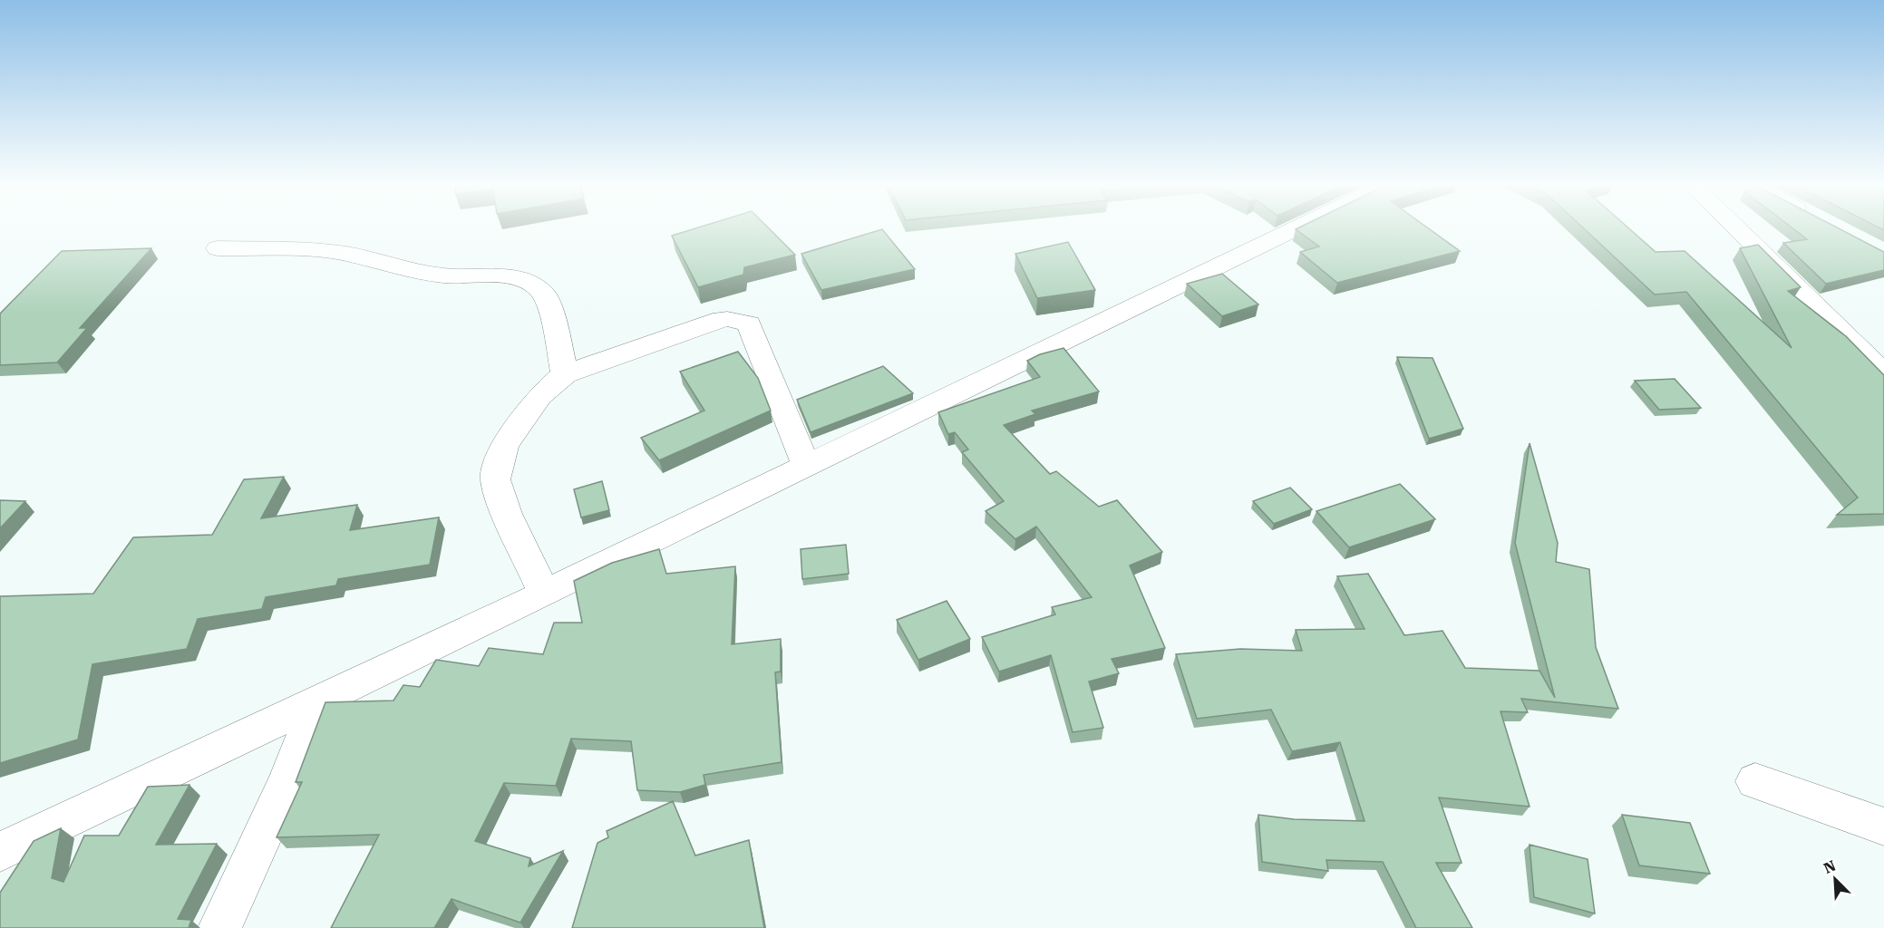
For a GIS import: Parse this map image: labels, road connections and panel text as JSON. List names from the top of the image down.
{
  "north": "top left"
}
